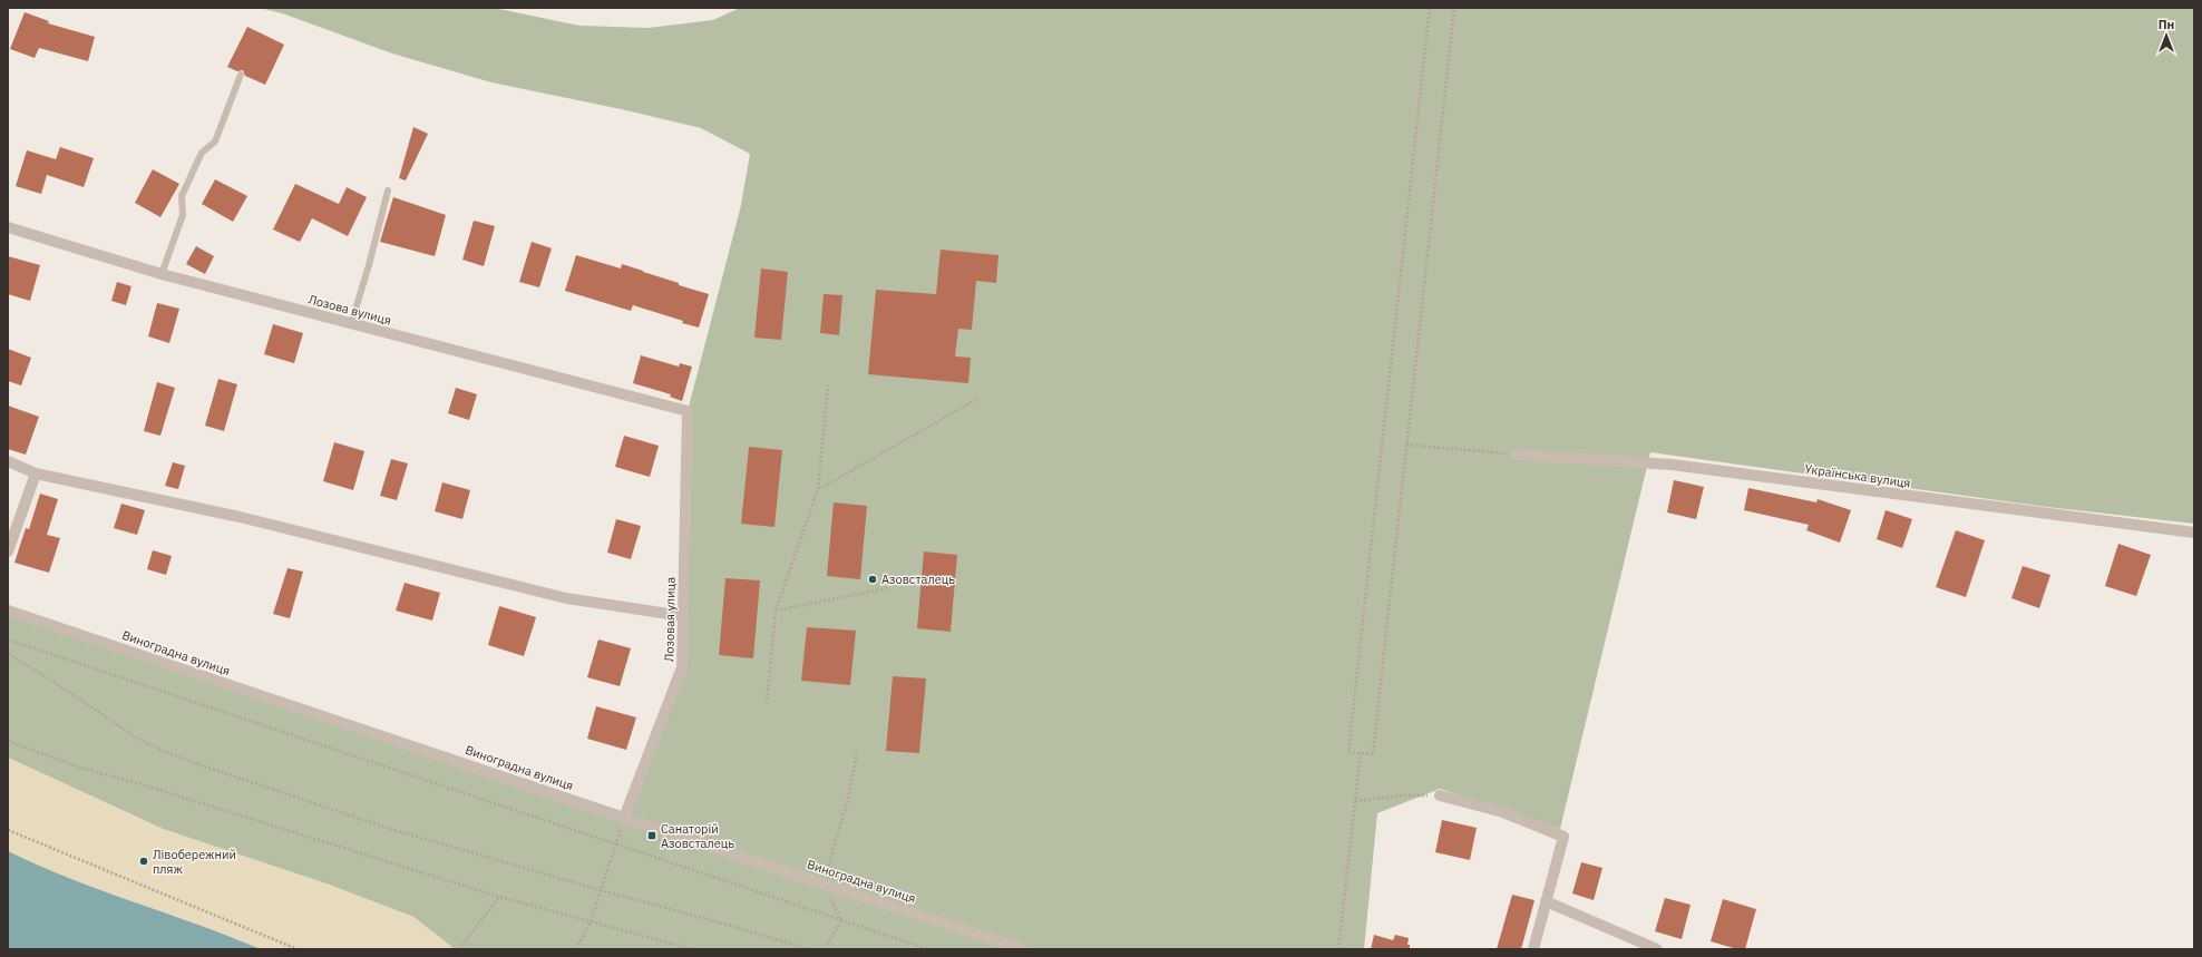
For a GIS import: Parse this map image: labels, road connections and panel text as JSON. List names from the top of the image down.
{
  "streets": {
    "street": [
      "Лозова вулиця",
      "Українська вулиця",
      "Лозовая улица",
      "Виноградна вулиця"
    ]
  },
  "crossings": [
    ["Лозова вулиця", "Лозовая улица"],
    ["Лозовая улица", "Виноградна вулиця"]
  ],
  "places": {
    "other": ["Азовсталець", "Лівобережний пляж"],
    "transit": ["Санаторій Азовсталець"]
  },
  "north": "top"
}
